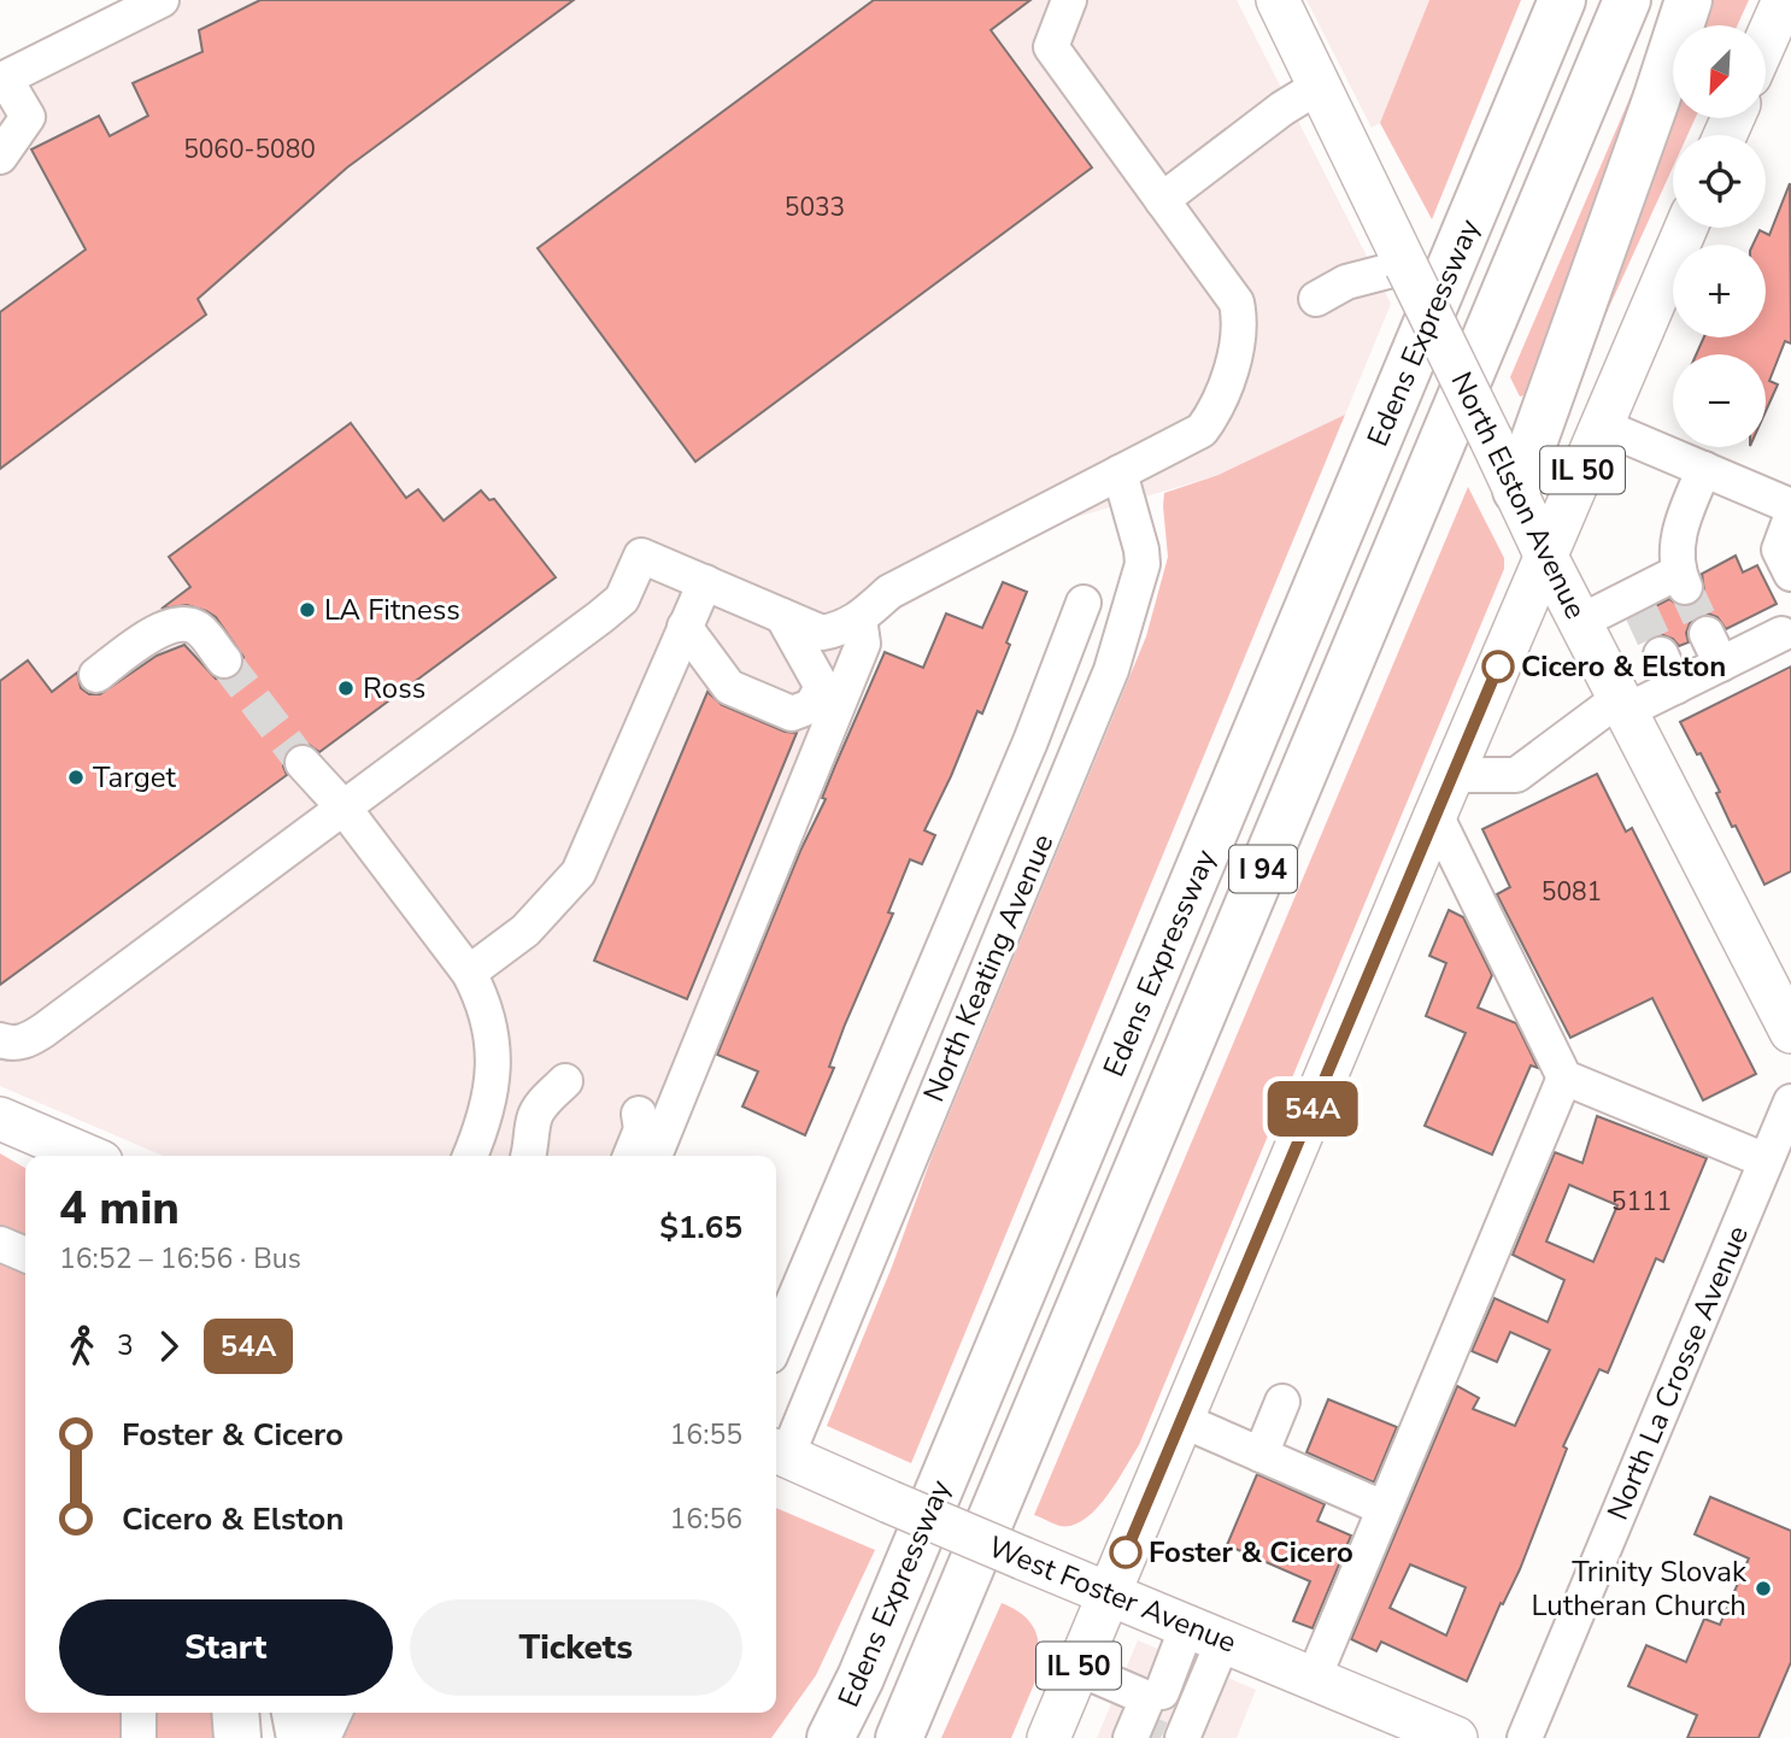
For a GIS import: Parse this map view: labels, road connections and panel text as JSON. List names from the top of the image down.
{
  "streets": {
    "highway": ["Edens Expressway", "I 94"],
    "main road": ["IL 50", "North Elston Avenue", "West Foster Avenue"],
    "street": ["North Keating Avenue", "North La Crosse Avenue"]
  },
  "crossings": [
    ["IL 50", "North Elston Avenue"],
    ["IL 50", "West Foster Avenue"],
    ["North Keating Avenue", "West Foster Avenue"]
  ],
  "places": [
    "LA Fitness",
    "Cicero & Elston",
    "Ross",
    "Target",
    "Foster & Cicero",
    "Trinity Slovak Lutheran Church"
  ],
  "lines": ["bus line 54A"],
  "house_numbers": [
    "5060-5080",
    "5033",
    "5081",
    "5111"
  ],
  "north": "bottom left",
  "page": {
    "on_map": "54A",
    "map_buttons": ["+", "−"],
    "heading": ["4 min", "16:52 – 16:56 · Bus", "$1.65"],
    "legs": ["3", "54A"],
    "list": [
      {
        "name": "Foster & Cicero",
        "value": "16:55"
      },
      {
        "name": "Cicero & Elston",
        "value": "16:56"
      }
    ],
    "buttons": ["Start", "Tickets"]
  }
}
